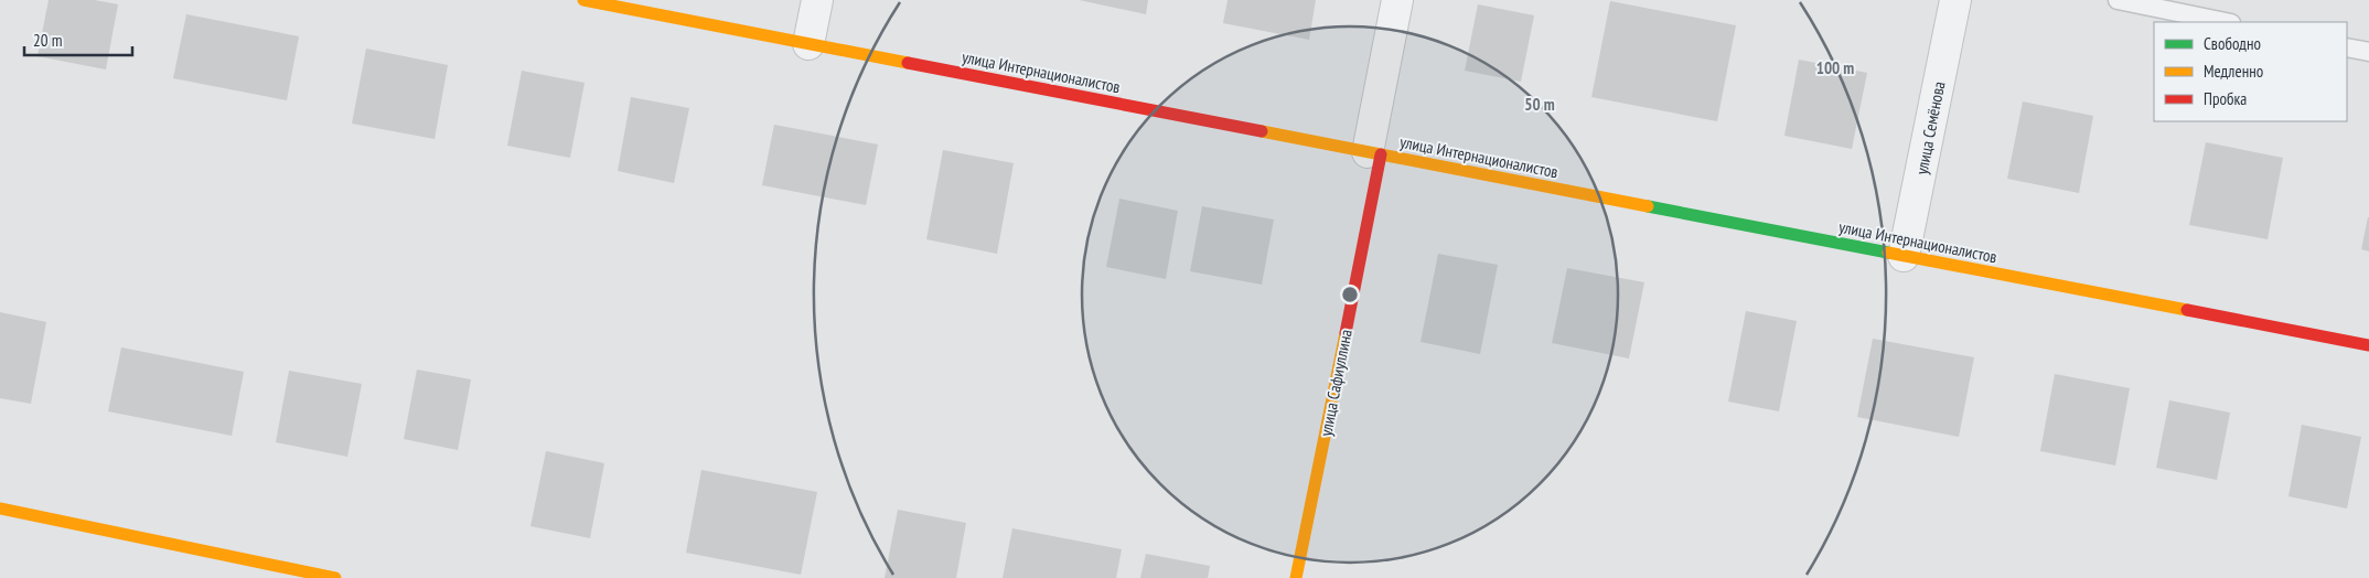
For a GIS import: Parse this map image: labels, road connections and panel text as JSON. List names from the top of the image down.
{
  "streets": {
    "street": ["улица Интернационалистов", "улица Семёнова", "улица Сафиуллина"]
  },
  "crossings": [
    ["улица Интернационалистов", "улица Семёнова"],
    ["улица Интернационалистов", "улица Сафиуллина"]
  ],
  "legend": ["Свободно", "Медленно", "Пробка"],
  "scale_bar": "20 m",
  "rings": ["100 m", "50 m"]
}
